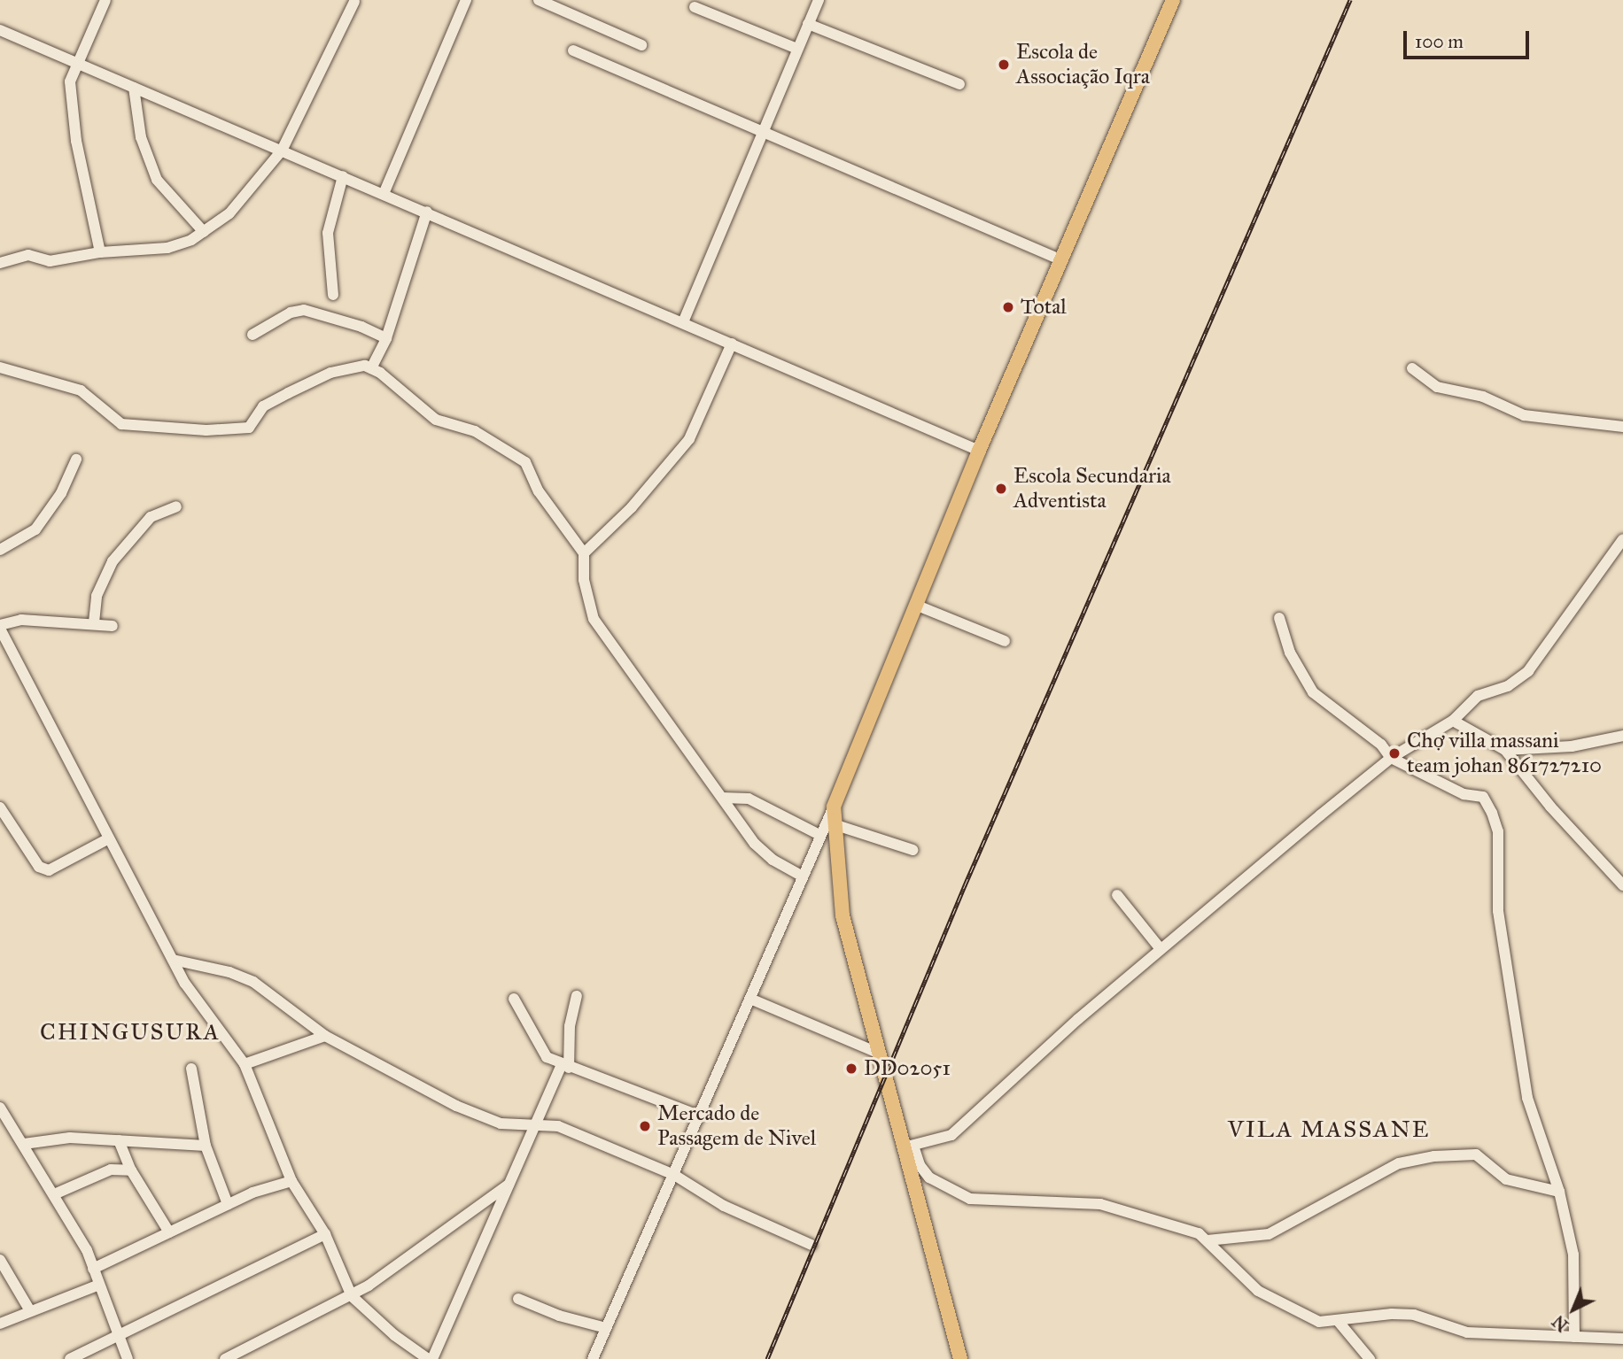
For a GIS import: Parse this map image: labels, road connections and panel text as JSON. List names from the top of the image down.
{
  "districts": ["CHINGUSURA", "VILA MASSANE"],
  "places": [
    "Escola de Associação Iqra",
    "Total",
    "Escola Secundaria Adventista",
    "Chợ villa massani team johan 861727210",
    "DD02051",
    "Mercado de Passagem de Nivel"
  ],
  "scale_bar": "100 m",
  "north": "bottom left"
}
